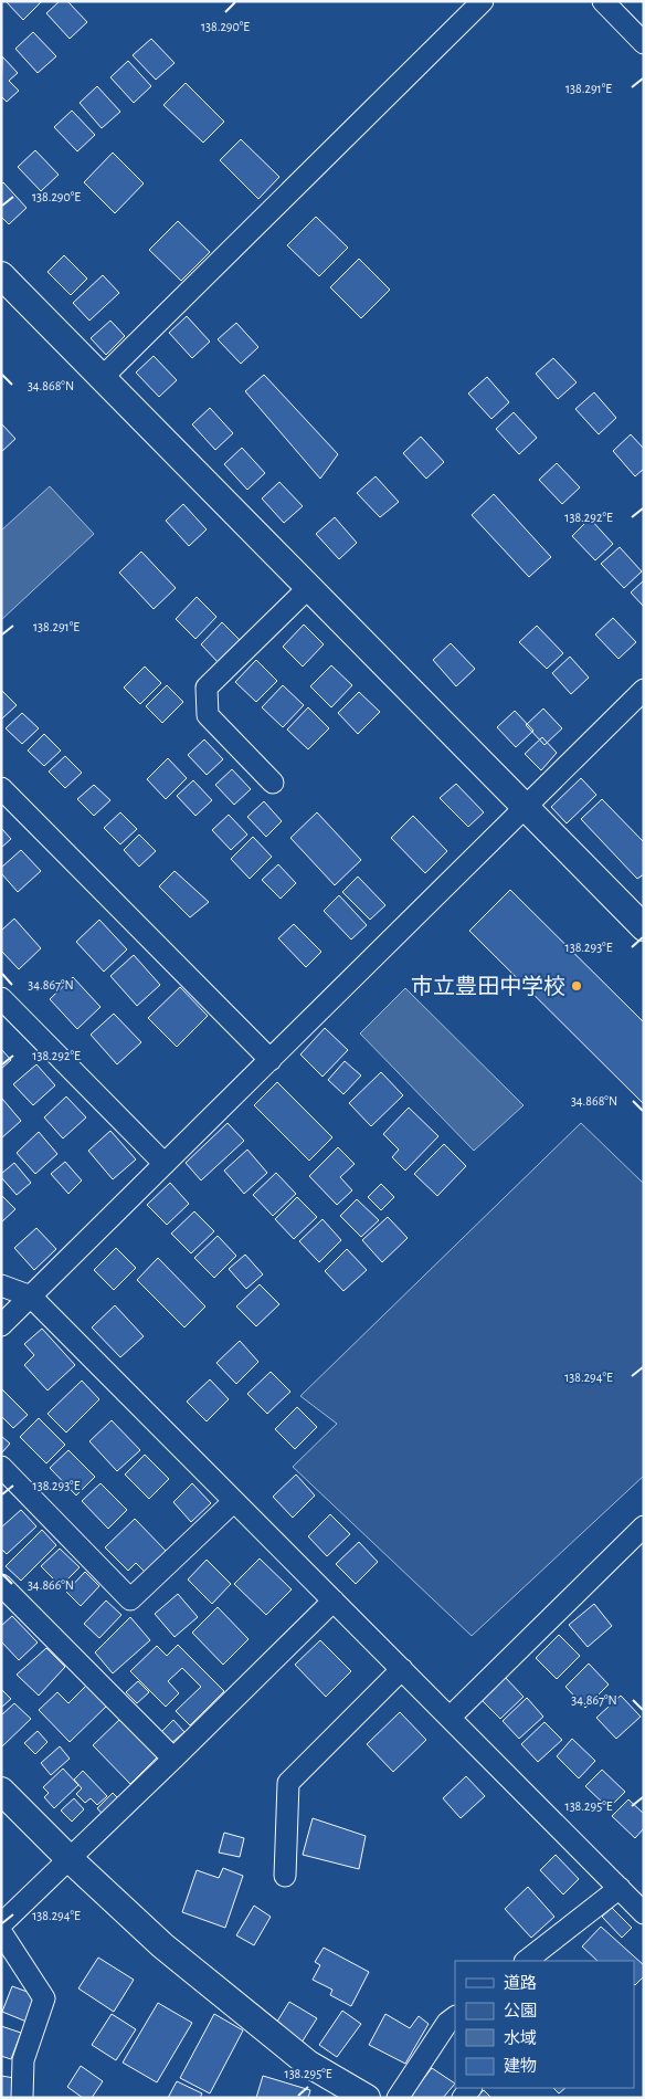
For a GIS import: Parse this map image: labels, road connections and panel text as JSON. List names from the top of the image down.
{
  "places": ["市立豊田中学校"],
  "legend": [
    "道路",
    "公園",
    "水域",
    "建物"
  ],
  "coordinates": [
    "138.290°E",
    "138.291°E",
    "34.868°N",
    "138.292°E",
    "138.293°E",
    "34.867°N",
    "138.294°E",
    "34.866°N",
    "138.295°E"
  ]
}
